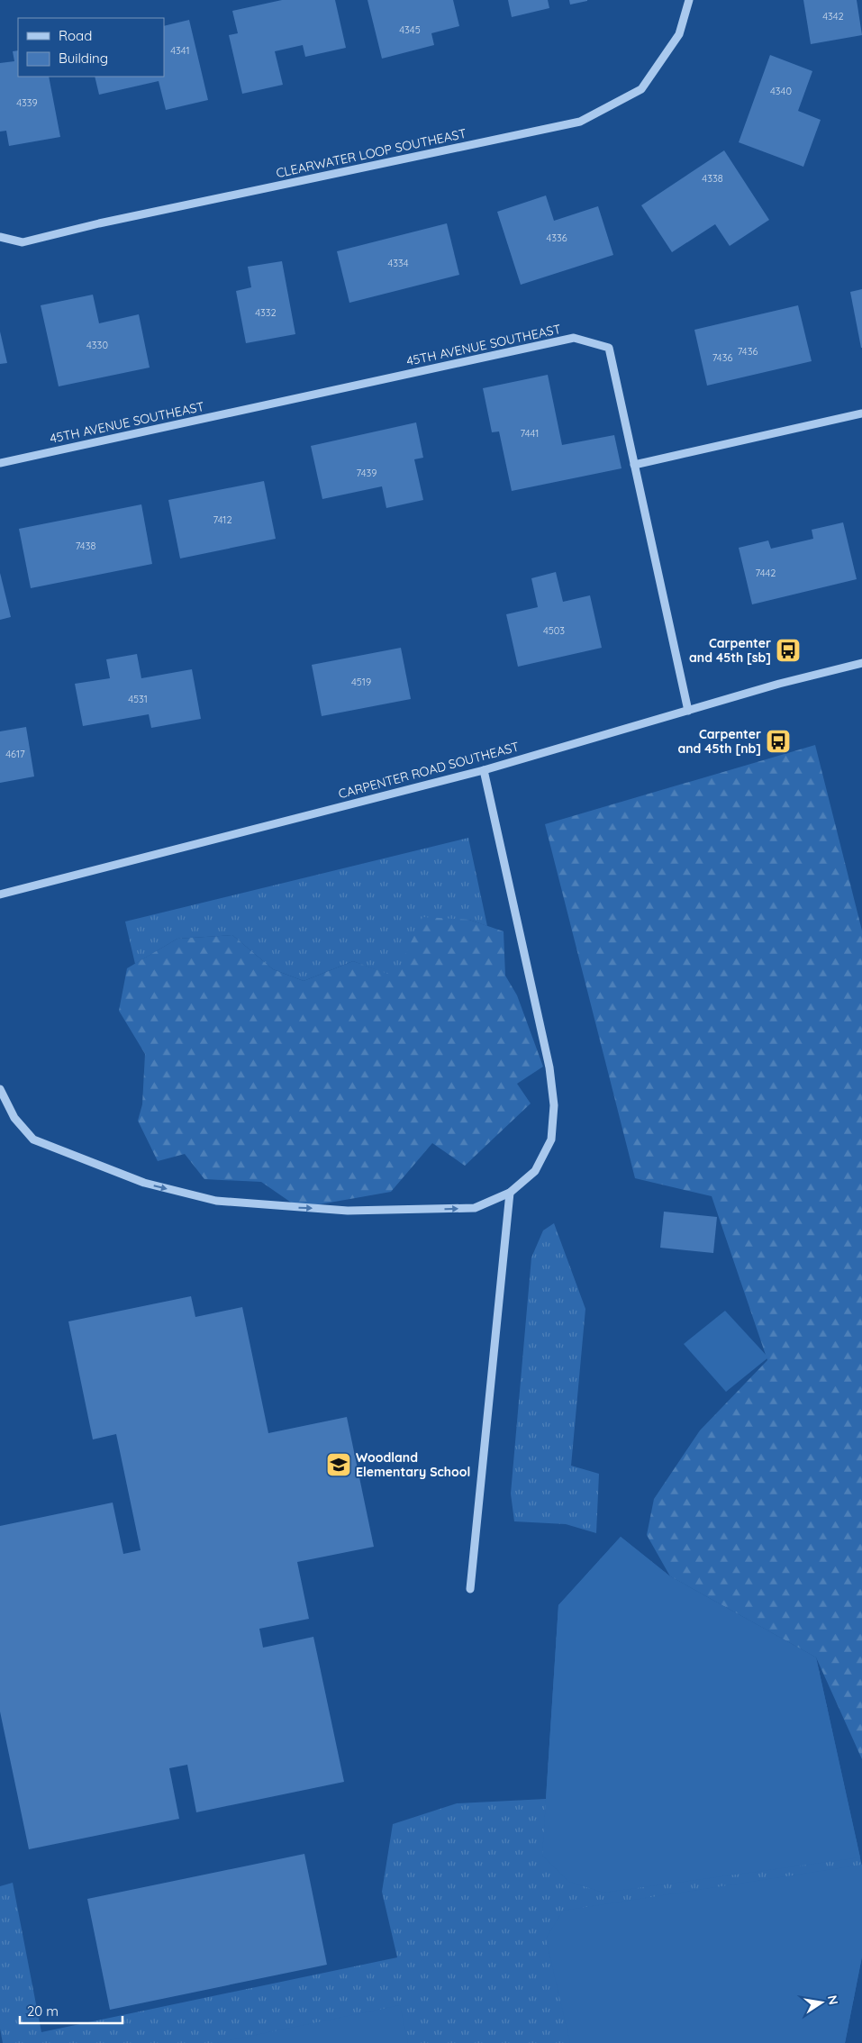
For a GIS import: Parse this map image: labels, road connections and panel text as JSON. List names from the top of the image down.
{
  "streets": {
    "street": ["CLEARWATER LOOP SOUTHEAST", "45TH AVENUE SOUTHEAST", "CARPENTER ROAD SOUTHEAST"]
  },
  "crossings": [
    ["45TH AVENUE SOUTHEAST", "CARPENTER ROAD SOUTHEAST"]
  ],
  "places": {
    "bus stop": ["Carpenter and 45th [sb]", "Carpenter and 45th [nb]"],
    "school or university": ["Woodland Elementary School"]
  },
  "house_numbers": [
    "4342",
    "4345",
    "4341",
    "4340",
    "4339",
    "4338",
    "4336",
    "4334",
    "4332",
    "4330",
    "7436",
    "7436",
    "7441",
    "7439",
    "7412",
    "7438",
    "7442",
    "4503",
    "4519",
    "4531",
    "4617"
  ],
  "legend": ["Road", "Building"],
  "scale_bar": "20 m",
  "north": "right"
}
